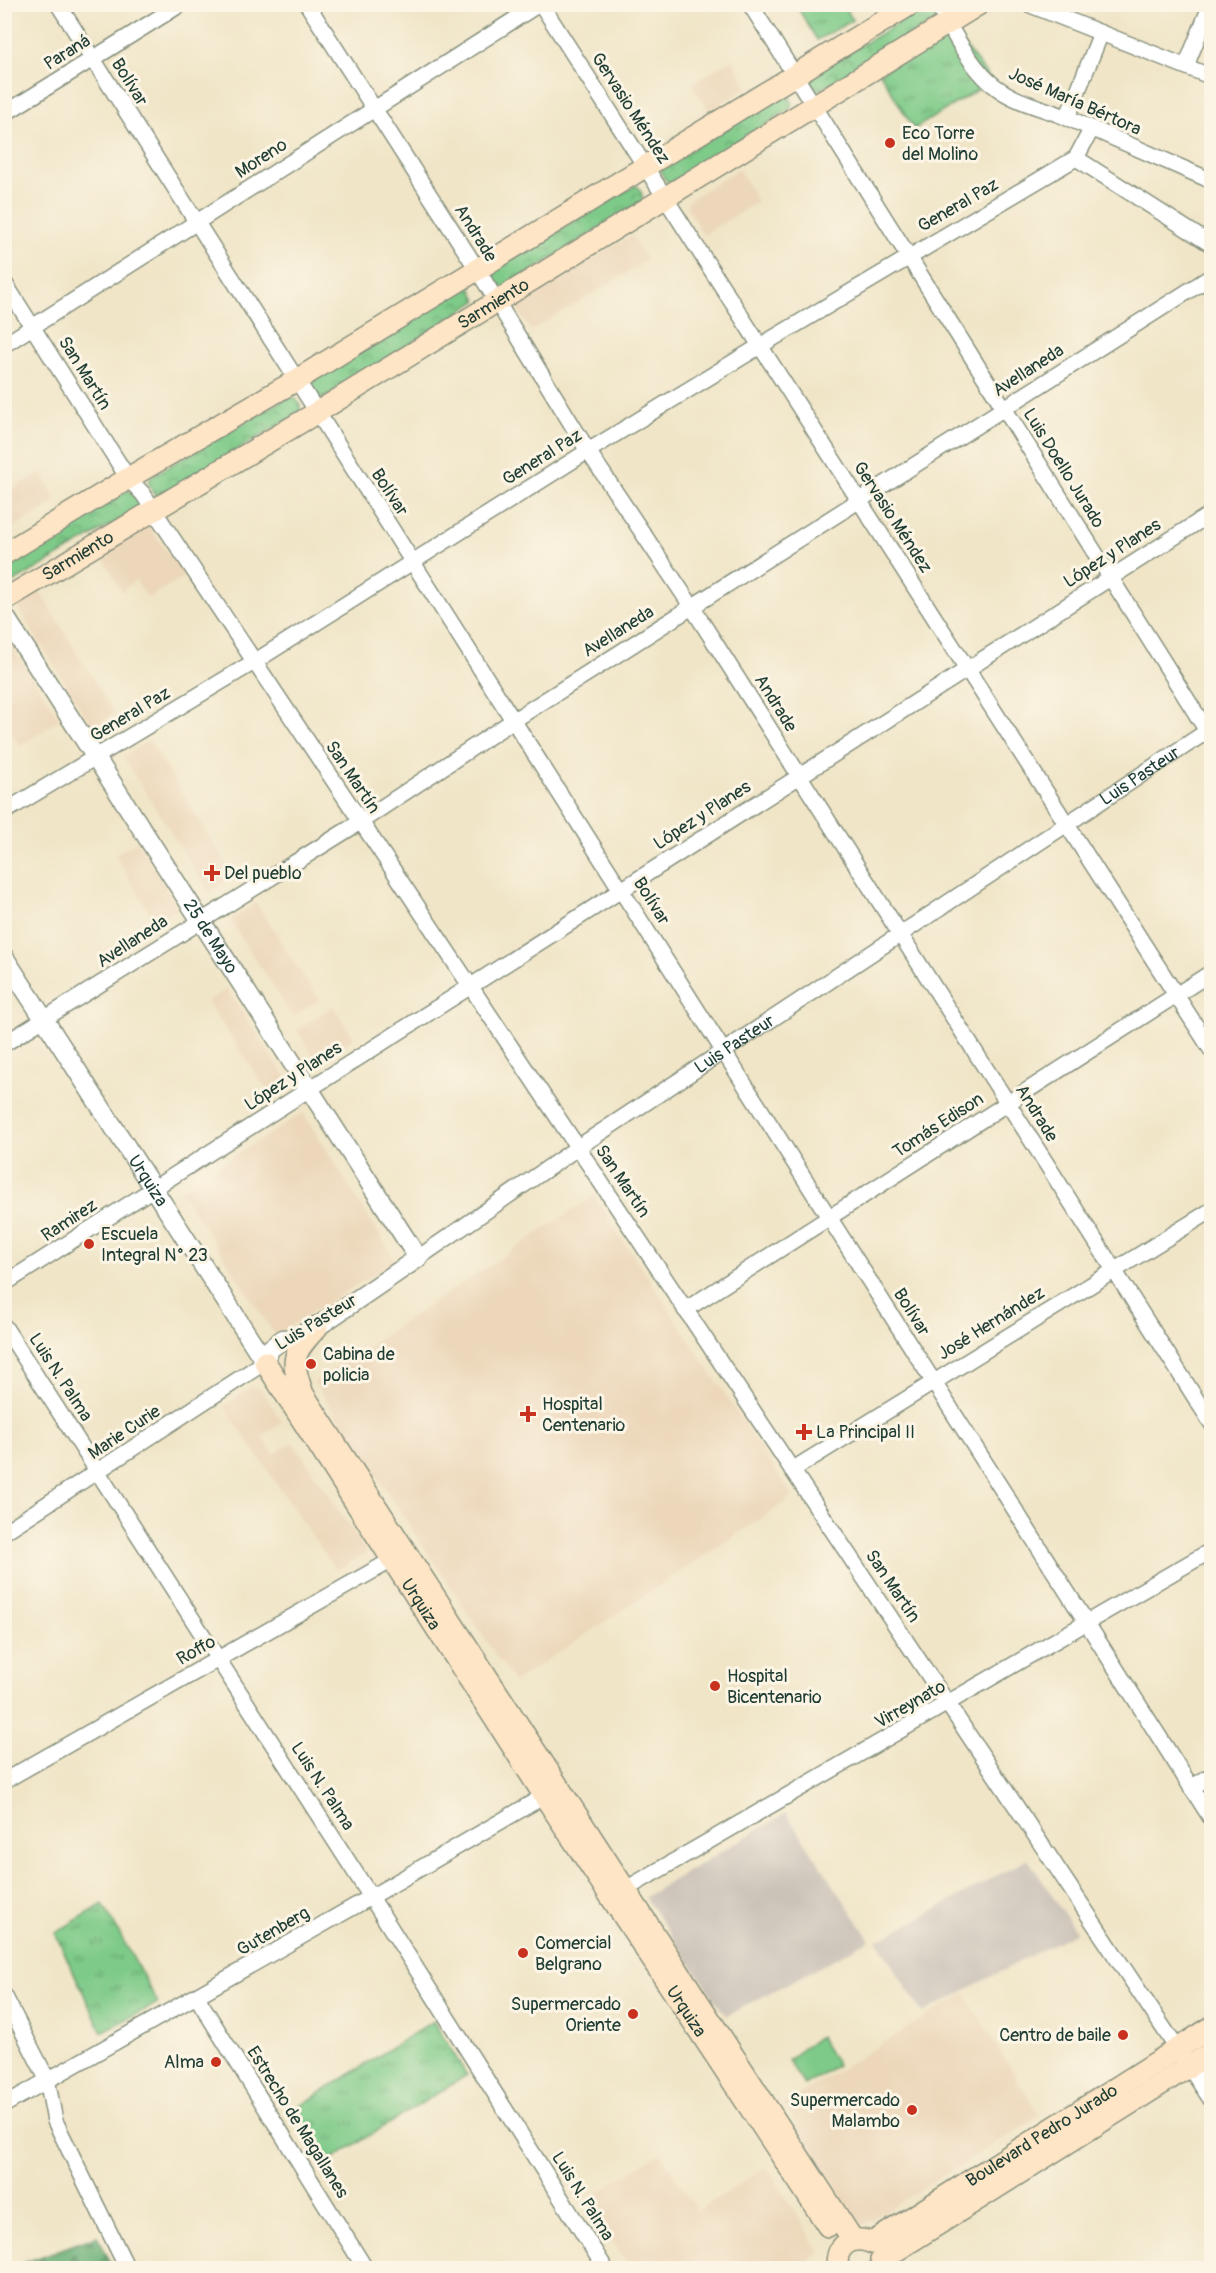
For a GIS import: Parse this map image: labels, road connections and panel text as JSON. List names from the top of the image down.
{
  "streets": {
    "main road": ["Sarmiento", "Urquiza", "Boulevard Pedro Jurado"],
    "street": [
      "Paraná",
      "Bolívar",
      "José María Bértora",
      "Gervasio Méndez",
      "Moreno",
      "General Paz",
      "Andrade",
      "Avellaneda",
      "San Martín",
      "Luis Doello Jurado",
      "López y Planes",
      "Luis Pasteur",
      "25 de Mayo",
      "Tomás Edison",
      "Ramirez",
      "José Hernández",
      "Luis N. Palma",
      "Marie Curie",
      "Roffo",
      "Virreynato",
      "Gutenberg",
      "Estrecho de Magallanes"
    ]
  },
  "crossings": [
    ["Paraná", "Bolívar"],
    ["Bolívar", "Moreno"],
    ["Bolívar", "General Paz"],
    ["Bolívar", "Sarmiento"],
    ["Bolívar", "Avellaneda"],
    ["Bolívar", "López y Planes"],
    ["Bolívar", "Luis Pasteur"],
    ["Bolívar", "Tomás Edison"],
    ["Bolívar", "José Hernández"],
    ["Bolívar", "Virreynato"],
    ["José María Bértora", "Sarmiento"],
    ["Gervasio Méndez", "Moreno"],
    ["Gervasio Méndez", "General Paz"],
    ["Gervasio Méndez", "Sarmiento"],
    ["Gervasio Méndez", "Avellaneda"],
    ["Gervasio Méndez", "López y Planes"],
    ["Gervasio Méndez", "Luis Pasteur"],
    ["Gervasio Méndez", "Tomás Edison"],
    ["Moreno", "Andrade"],
    ["Moreno", "San Martín"],
    ["General Paz", "Andrade"],
    ["General Paz", "San Martín"],
    ["General Paz", "Luis Doello Jurado"],
    ["General Paz", "25 de Mayo"],
    ["Andrade", "Sarmiento"],
    ["Andrade", "Avellaneda"],
    ["Andrade", "López y Planes"],
    ["Andrade", "Luis Pasteur"],
    ["Andrade", "Tomás Edison"],
    ["Andrade", "José Hernández"],
    ["Sarmiento", "San Martín"],
    ["Sarmiento", "Luis Doello Jurado"],
    ["Avellaneda", "San Martín"],
    ["Avellaneda", "Luis Doello Jurado"],
    ["Avellaneda", "25 de Mayo"],
    ["Avellaneda", "Urquiza"],
    ["San Martín", "López y Planes"],
    ["San Martín", "Luis Pasteur"],
    ["San Martín", "Tomás Edison"],
    ["San Martín", "José Hernández"],
    ["San Martín", "Virreynato"],
    ["San Martín", "Boulevard Pedro Jurado"],
    ["Luis Doello Jurado", "López y Planes"],
    ["Luis Doello Jurado", "Luis Pasteur"],
    ["López y Planes", "25 de Mayo"],
    ["López y Planes", "Urquiza"],
    ["López y Planes", "Ramirez"],
    ["Luis Pasteur", "25 de Mayo"],
    ["Luis Pasteur", "Urquiza"],
    ["Luis Pasteur", "Marie Curie"],
    ["Urquiza", "Ramirez"],
    ["Urquiza", "Marie Curie"],
    ["Urquiza", "Roffo"],
    ["Urquiza", "Virreynato"],
    ["Urquiza", "Gutenberg"],
    ["Urquiza", "Boulevard Pedro Jurado"],
    ["Luis N. Palma", "Marie Curie"],
    ["Luis N. Palma", "Roffo"],
    ["Luis N. Palma", "Gutenberg"],
    ["Gutenberg", "Estrecho de Magallanes"]
  ],
  "places": {
    "other": [
      "Eco Torre del Molino",
      "Escuela Integral N° 23",
      "Cabina de policia",
      "Hospital Bicentenario",
      "Comercial Belgrano",
      "Supermercado Oriente",
      "Centro de baile",
      "Alma",
      "Supermercado Malambo"
    ],
    "health": ["Del pueblo", "Hospital Centenario", "La Principal II"]
  }
}
